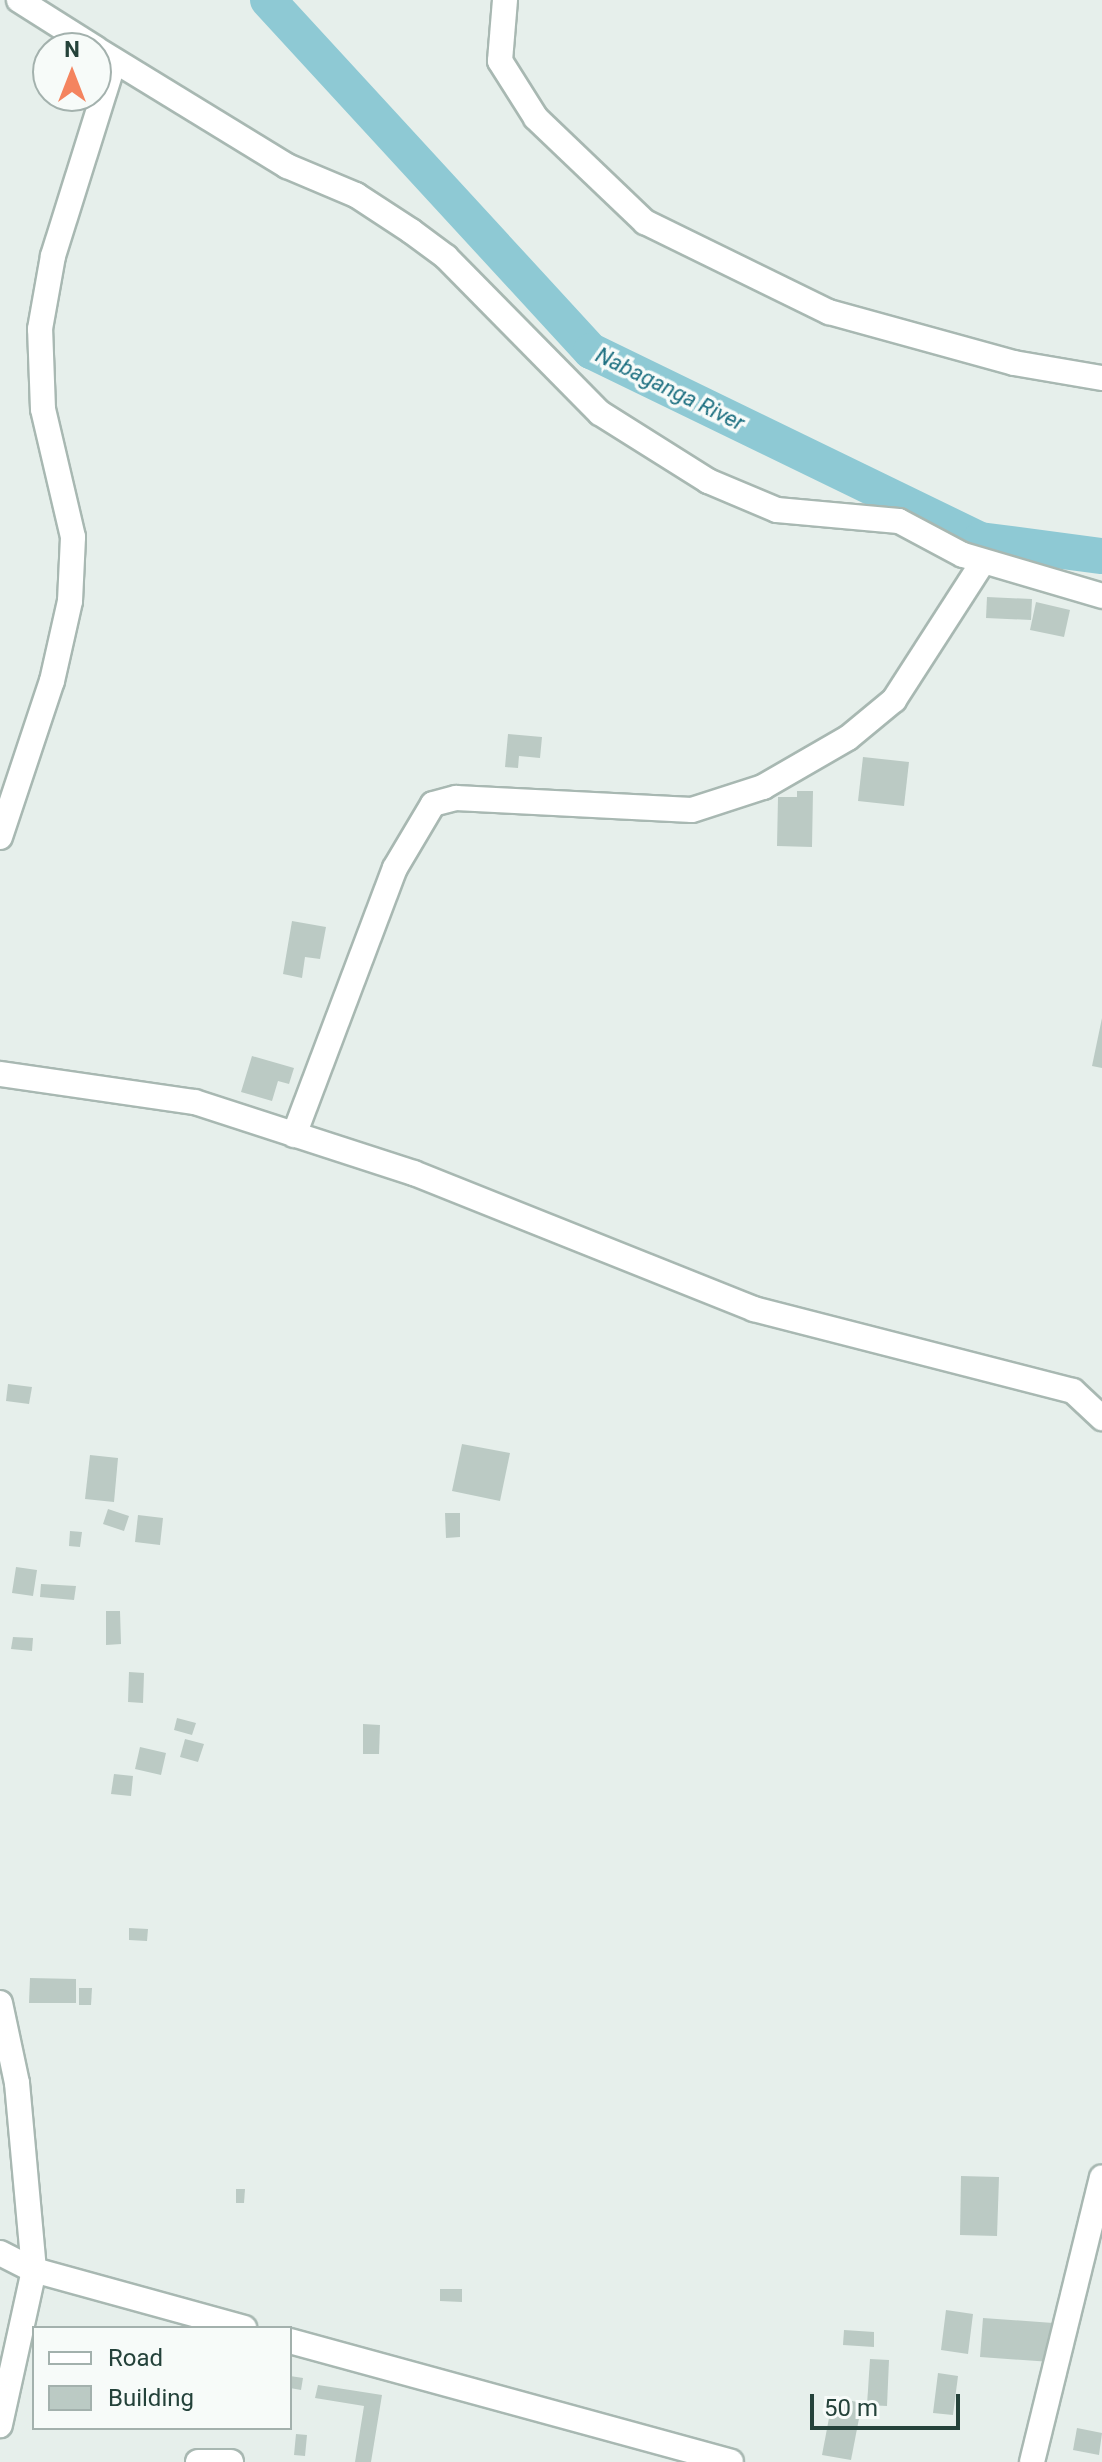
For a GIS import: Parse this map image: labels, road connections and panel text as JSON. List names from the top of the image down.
{
  "water": ["Nabaganga River"],
  "legend": ["Road", "Building"],
  "scale_bar": "50 m",
  "north": "top"
}
